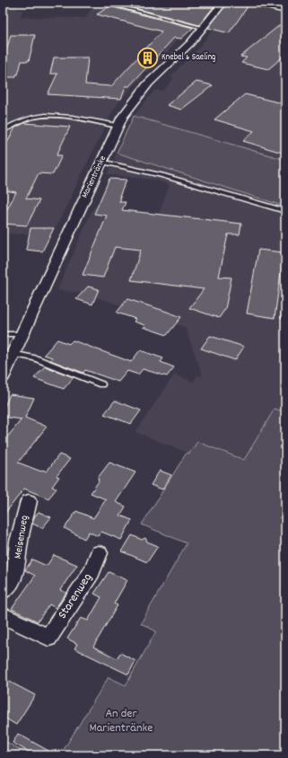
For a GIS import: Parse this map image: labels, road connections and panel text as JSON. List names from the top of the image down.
{
  "streets": {
    "street": ["Marientränke", "Meisenweg", "Starenweg"]
  },
  "parks": ["An der Marientränke"],
  "places": {
    "building": ["Knebel & Saeling"]
  }
}
